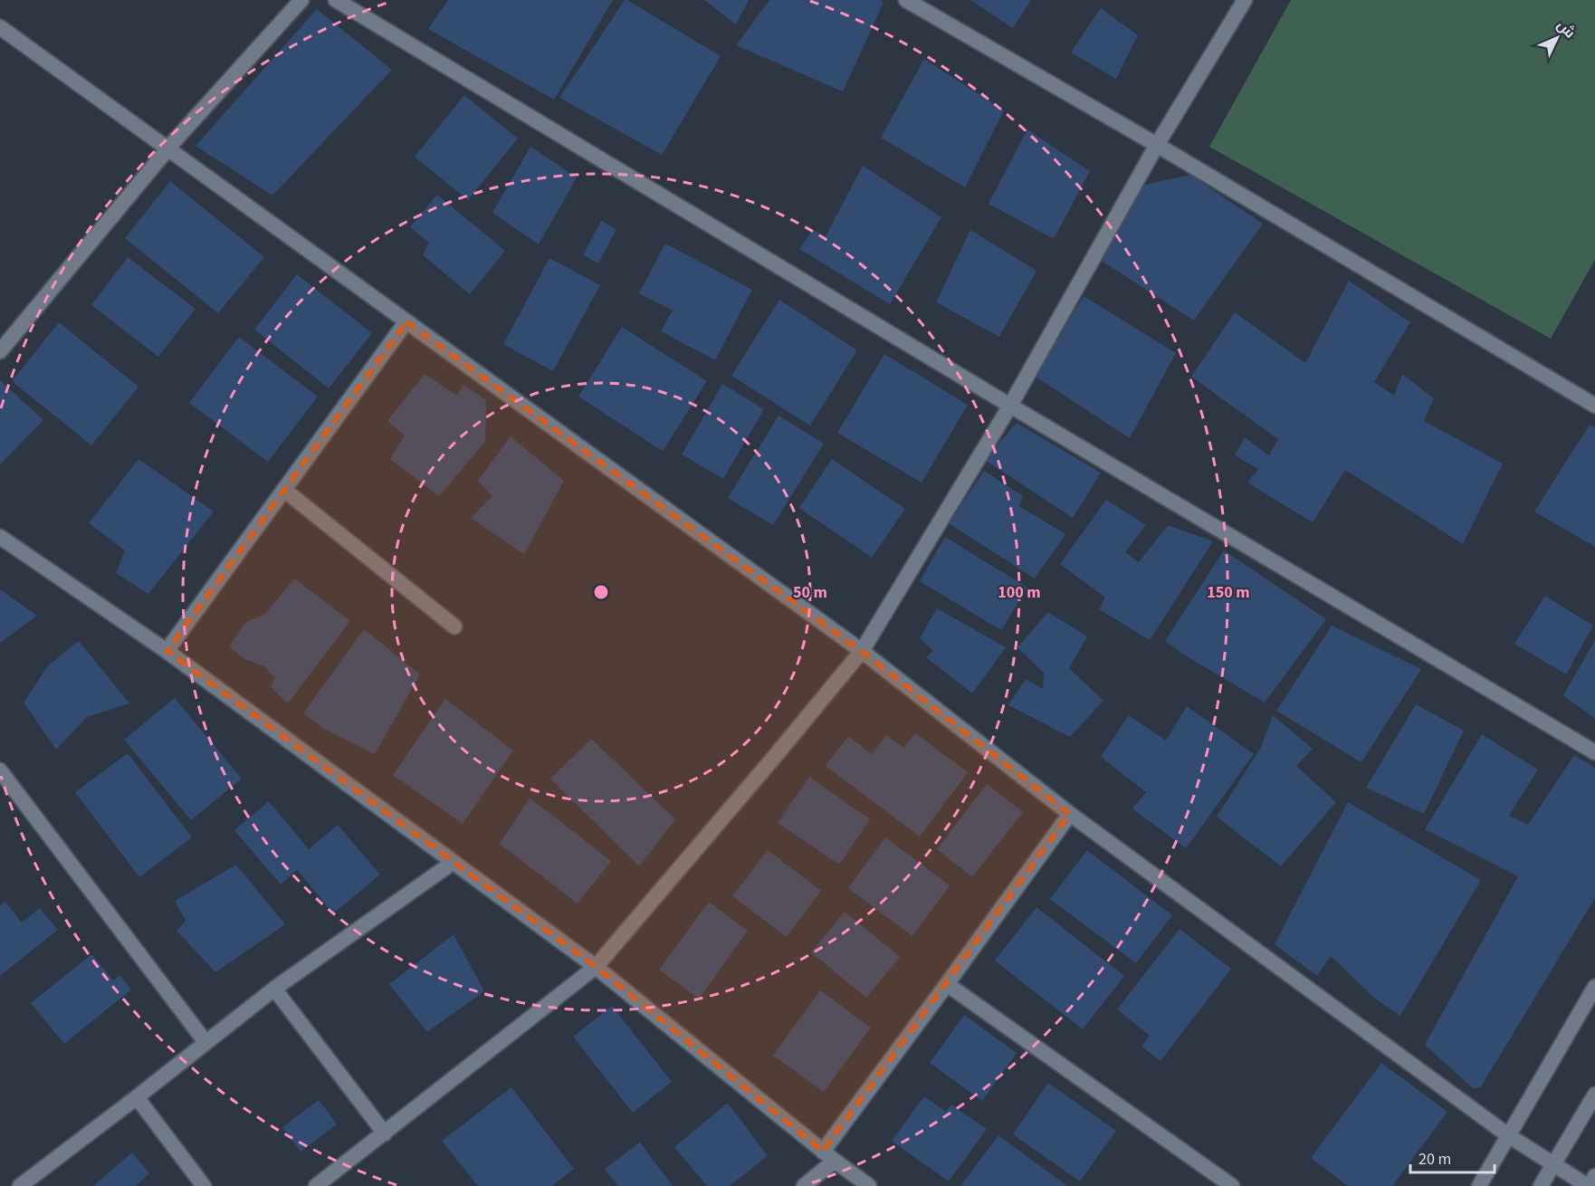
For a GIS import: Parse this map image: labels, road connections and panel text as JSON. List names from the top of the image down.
{
  "scale_bar": "20 m",
  "north": "top right",
  "rings": ["50 m", "100 m", "150 m"]
}
